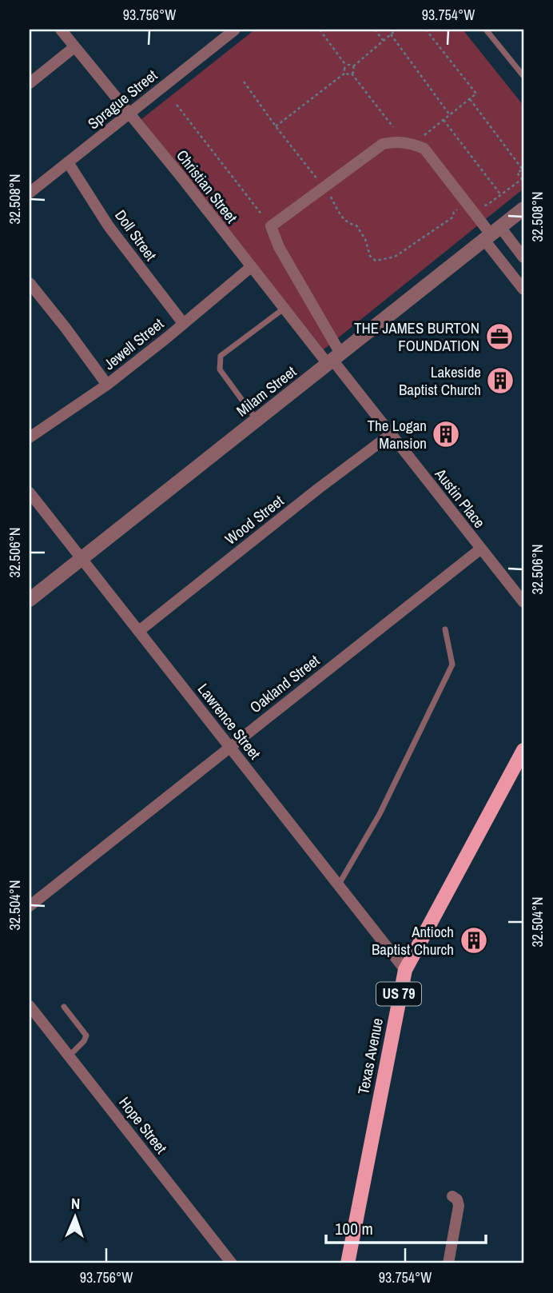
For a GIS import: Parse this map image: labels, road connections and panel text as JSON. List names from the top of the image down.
{
  "streets": {
    "main road": ["US 79", "Texas Avenue"],
    "street": [
      "Sprague Street",
      "Christian Street",
      "Doll Street",
      "Jewell Street",
      "Milam Street",
      "Austin Place",
      "Wood Street",
      "Oakland Street",
      "Lawrence Street",
      "Hope Street"
    ]
  },
  "crossings": [
    ["Sprague Street", "Christian Street"],
    ["Sprague Street", "Doll Street"],
    ["Christian Street", "Jewell Street"],
    ["Christian Street", "Milam Street"],
    ["Christian Street", "Austin Place"],
    ["Doll Street", "Jewell Street"],
    ["Milam Street", "Austin Place"],
    ["Milam Street", "Lawrence Street"],
    ["Austin Place", "Wood Street"],
    ["Austin Place", "Oakland Street"],
    ["Wood Street", "Lawrence Street"],
    ["Oakland Street", "Lawrence Street"],
    ["Lawrence Street", "Texas Avenue"]
  ],
  "places": {
    "office": ["THE JAMES BURTON FOUNDATION"],
    "building": ["Lakeside Baptist Church", "The Logan Mansion", "Antioch Baptist Church"]
  },
  "scale_bar": "100 m",
  "north": "top",
  "coordinates": [
    "93.756°W",
    "93.754°W",
    "32.508°N",
    "32.506°N",
    "32.504°N"
  ]
}
